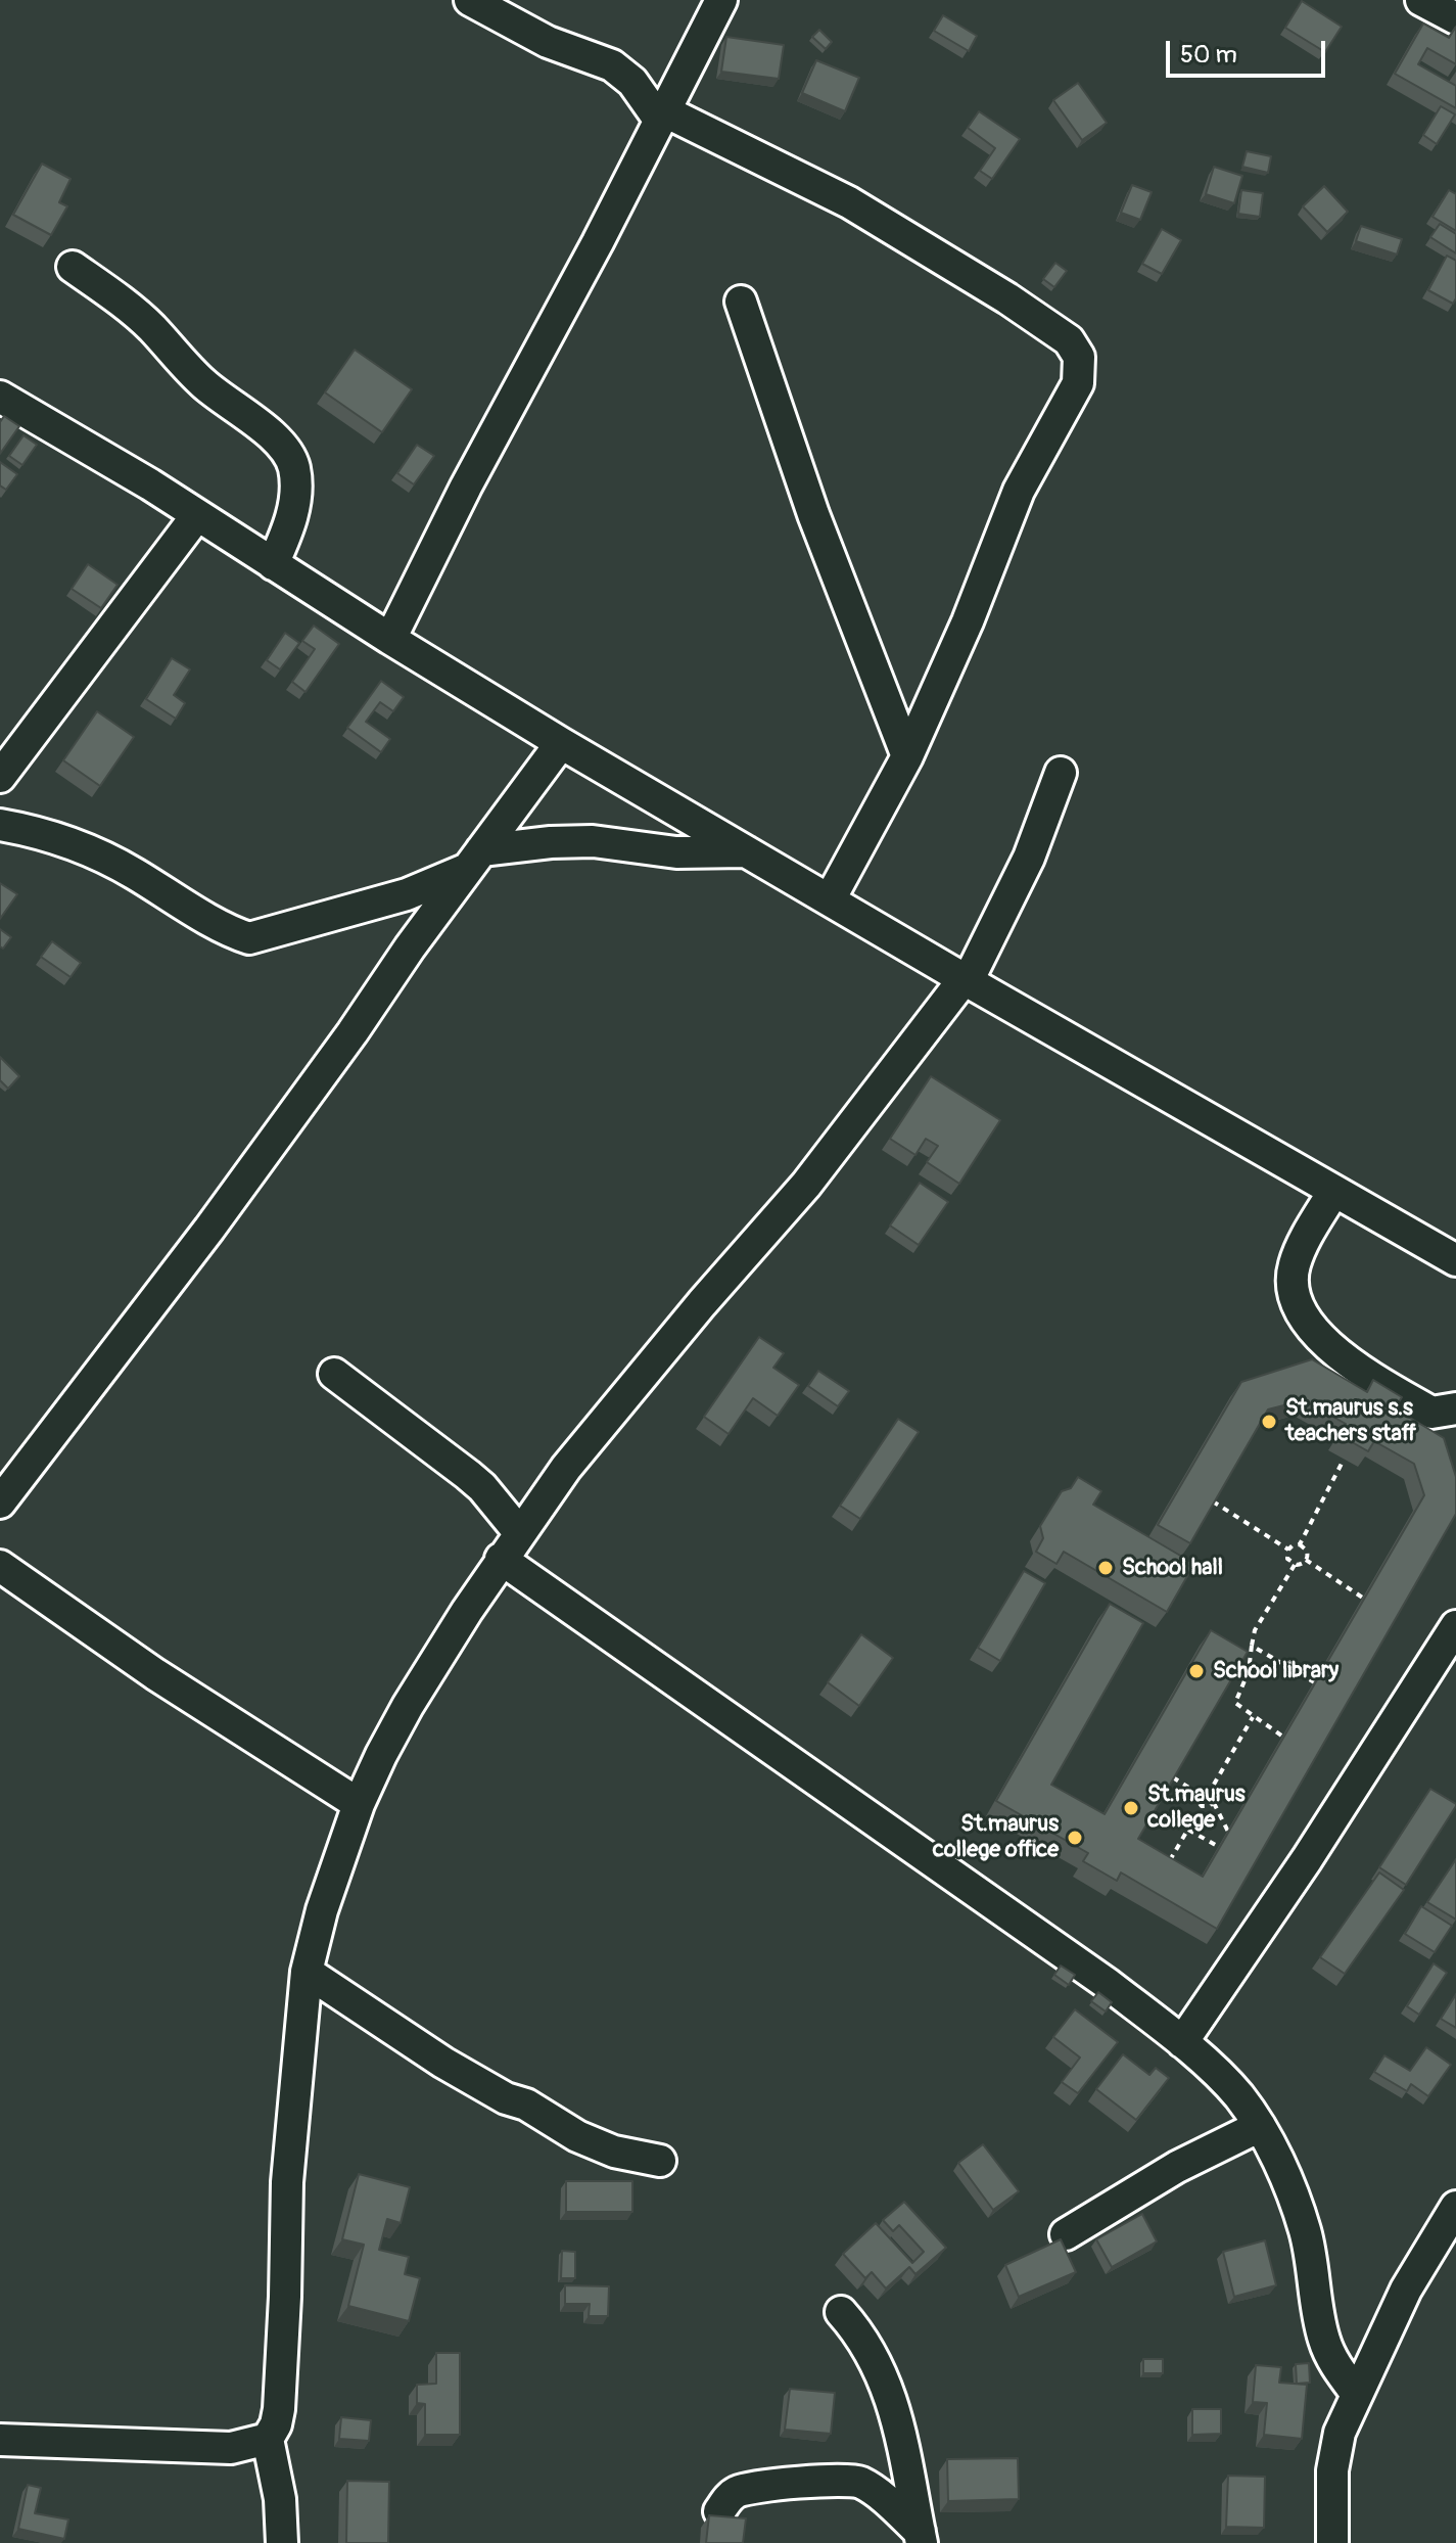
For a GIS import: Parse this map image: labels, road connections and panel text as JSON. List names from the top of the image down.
{
  "places": [
    "St.maurus s.s teachers staff",
    "School hall",
    "School library",
    "St.maurus college",
    "St.maurus college office"
  ],
  "scale_bar": "50 m"
}
